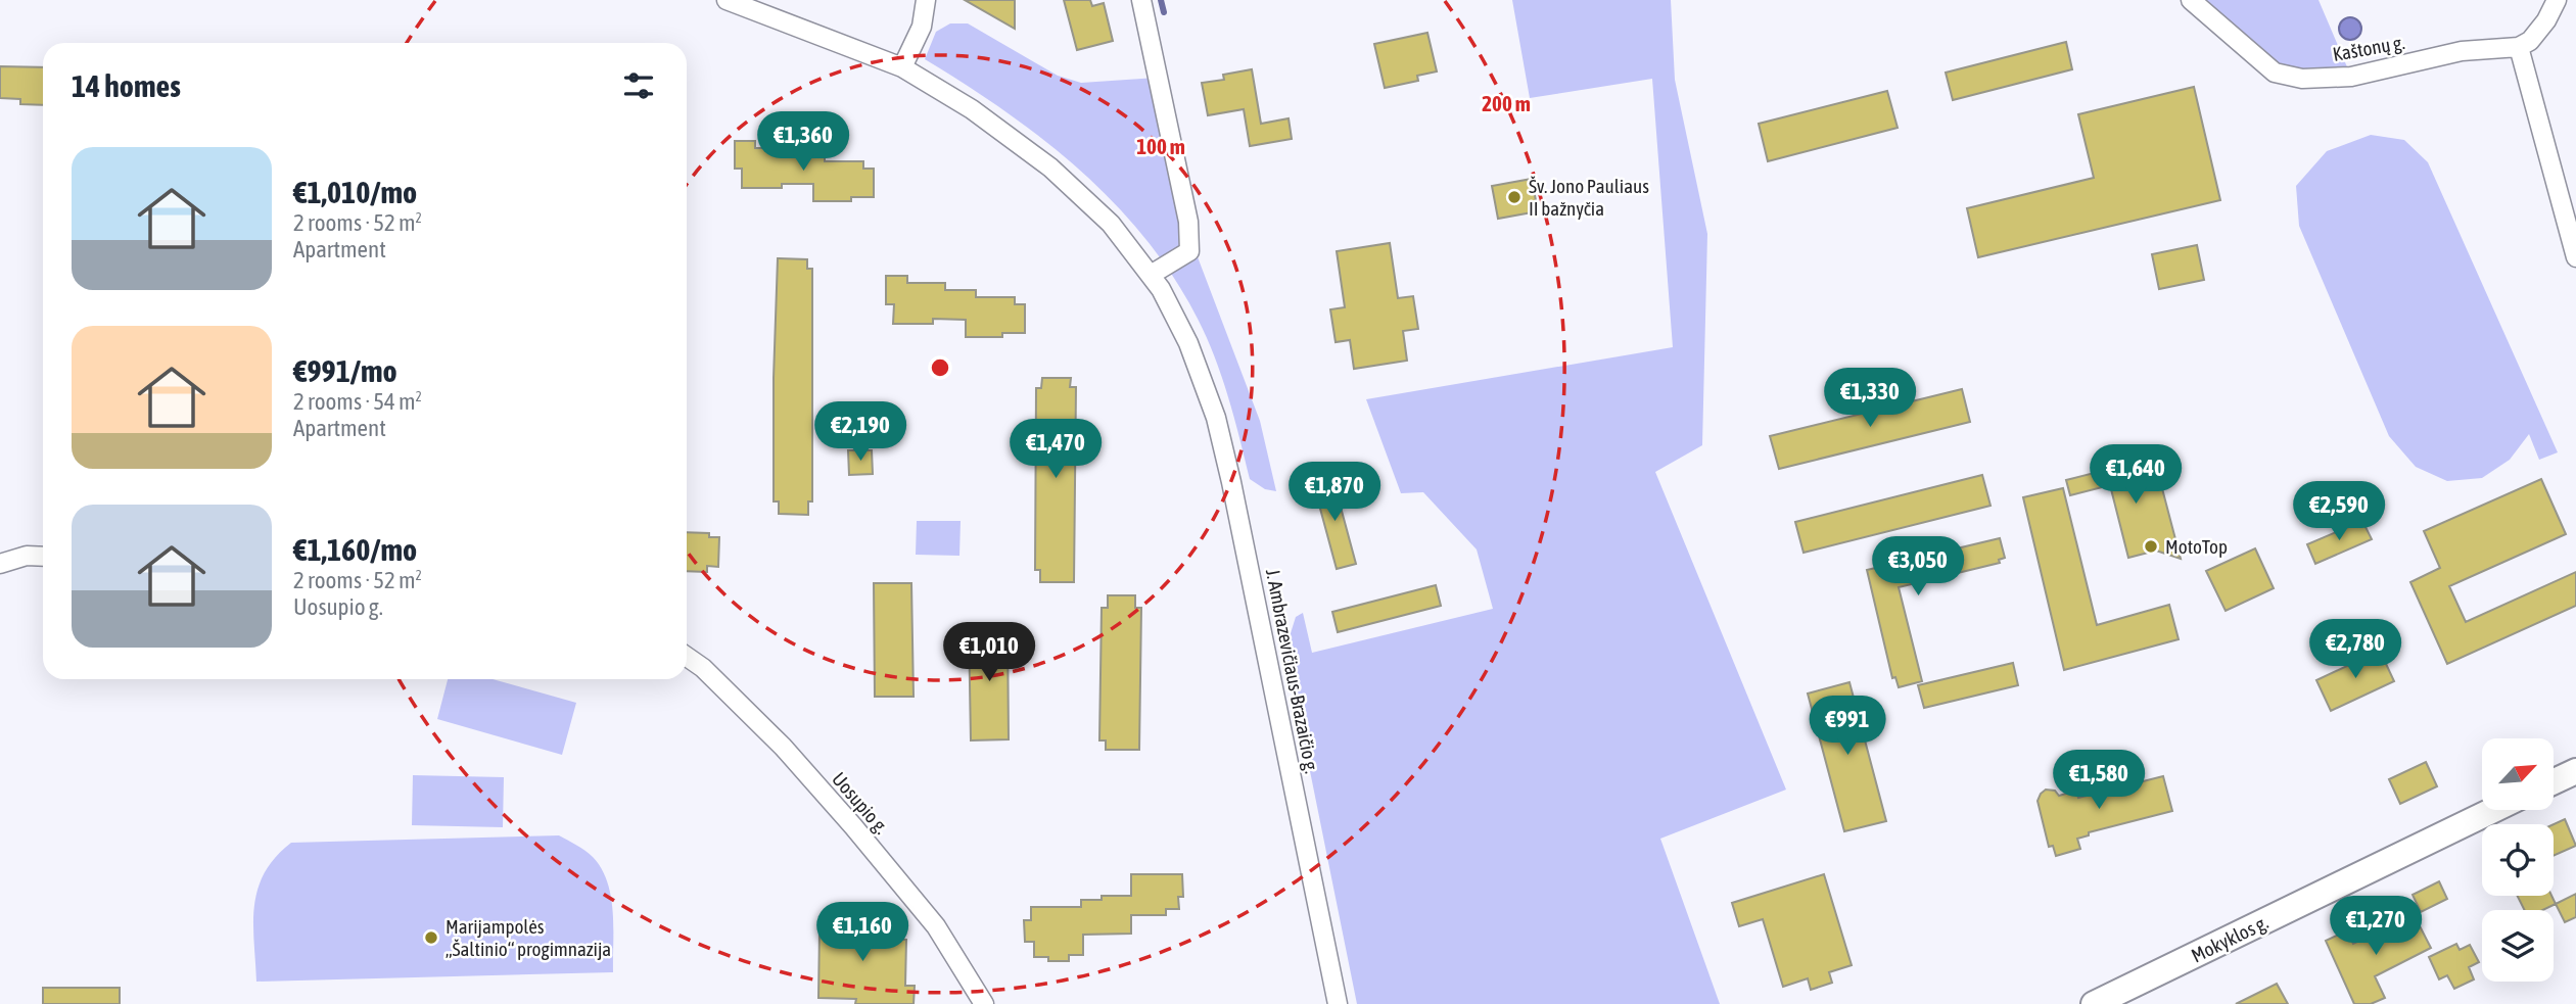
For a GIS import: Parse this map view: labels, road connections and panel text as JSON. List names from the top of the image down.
{
  "streets": {
    "main road": ["Mokyklos g."],
    "street": ["Kaštonų g.", "J. Ambrazevičiaus-Brazaičio g.", "Uosupio g."]
  },
  "places": ["Šv. Jono Pauliaus II bažnyčia", "MotoTop", "Marijampolės „Šaltinio“ progimnazija"],
  "north": "top right",
  "page": {
    "heading": "14 homes",
    "price": [
      "€1,360",
      "€1,330",
      "€2,190",
      "€1,470",
      "€1,640",
      "€1,870",
      "€2,590",
      "€3,050",
      "€2,780",
      "€1,010",
      "€991",
      "€1,580",
      "€1,270",
      "€1,160"
    ],
    "list": [
      {
        "name": "€1,010/mo",
        "note": "2 rooms · 52 m² · Apartment"
      },
      {
        "name": "€991/mo",
        "note": "2 rooms · 54 m² · Apartment"
      },
      {
        "name": "€1,160/mo",
        "note": "2 rooms · 52 m² · Uosupio g."
      }
    ]
  },
  "rings": ["200 m", "100 m"]
}
